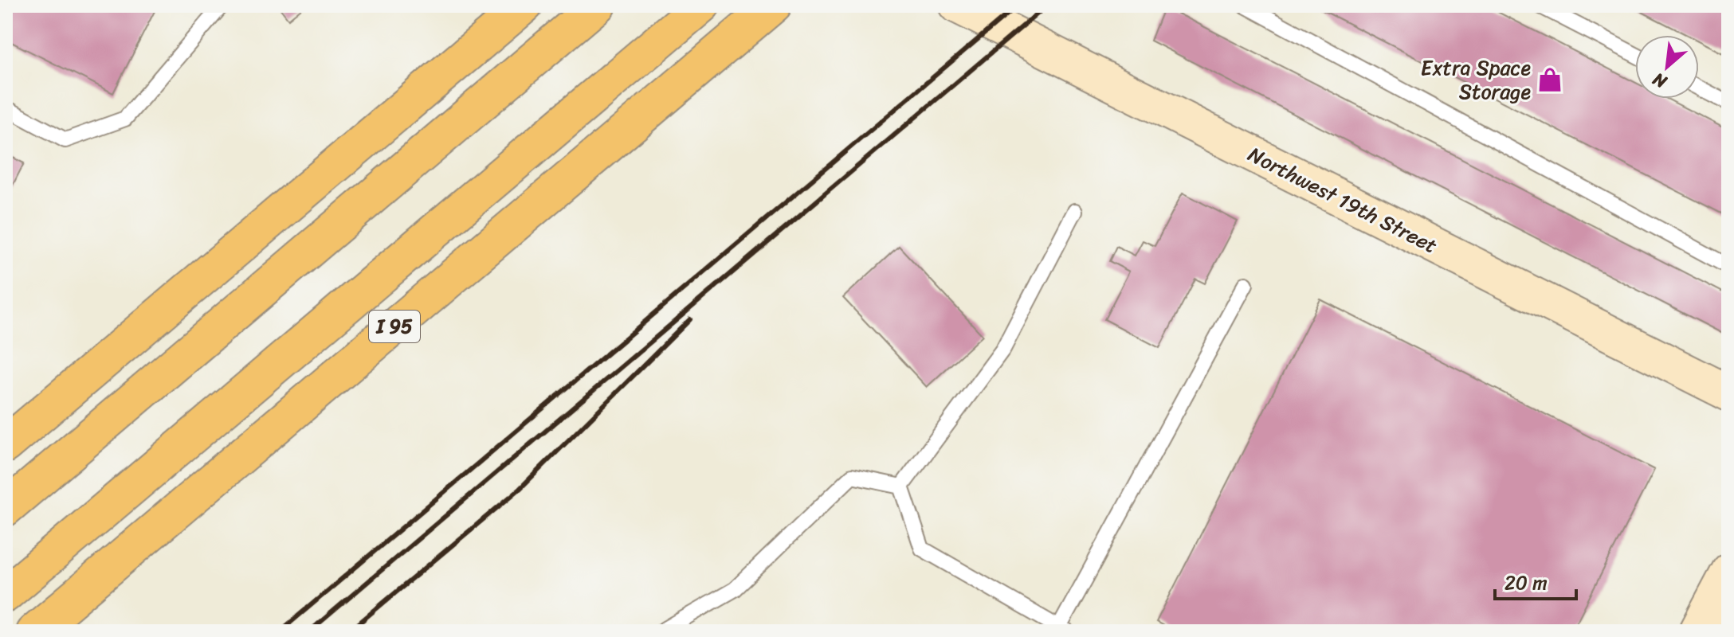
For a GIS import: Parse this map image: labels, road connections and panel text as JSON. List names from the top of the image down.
{
  "streets": {
    "highway": ["I 95"],
    "street": ["Northwest 19th Street"]
  },
  "places": {
    "shop": ["Extra Space Storage"]
  },
  "scale_bar": "20 m",
  "north": "bottom left"
}
